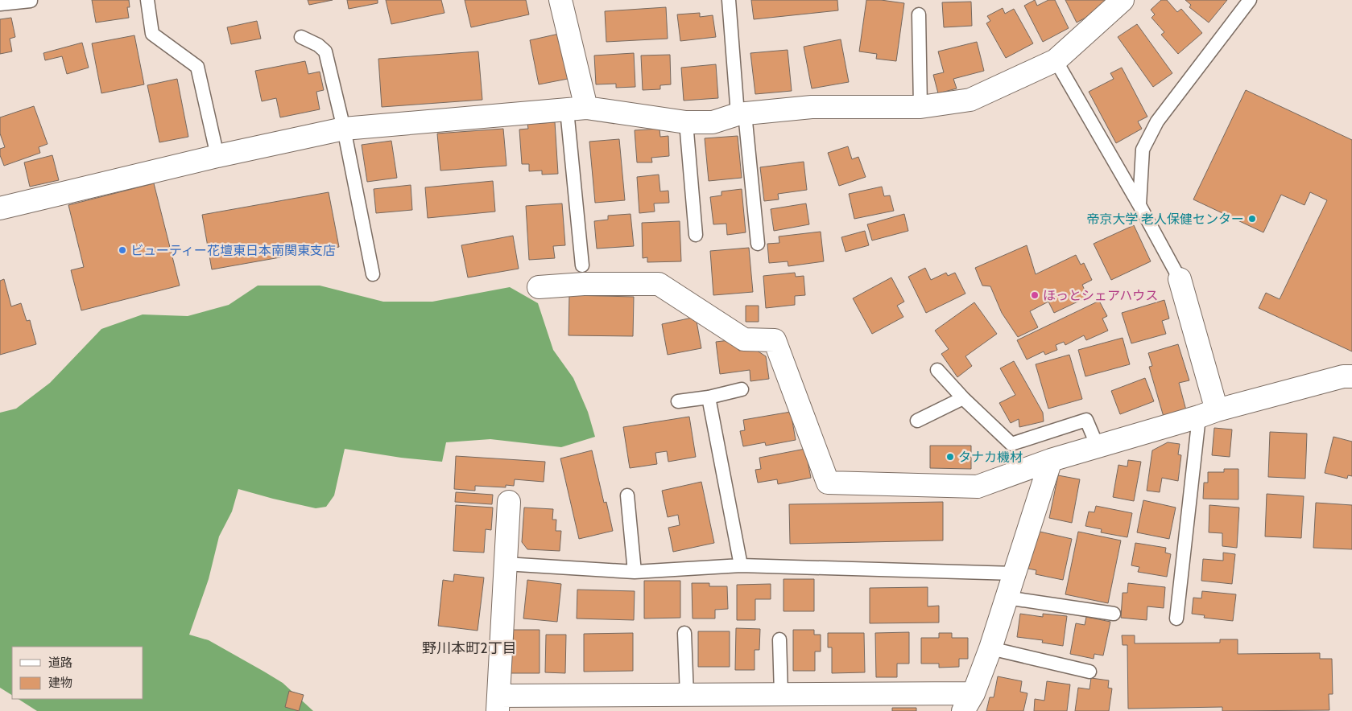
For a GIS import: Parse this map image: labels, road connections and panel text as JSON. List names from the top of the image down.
{
  "districts": ["野川本町2丁目"],
  "places": [
    "帝京大学 老人保健センター",
    "ビューティー花壇東日本南関東支店",
    "ほっとシェアハウス",
    "タナカ機材"
  ],
  "legend": ["道路", "建物"]
}
